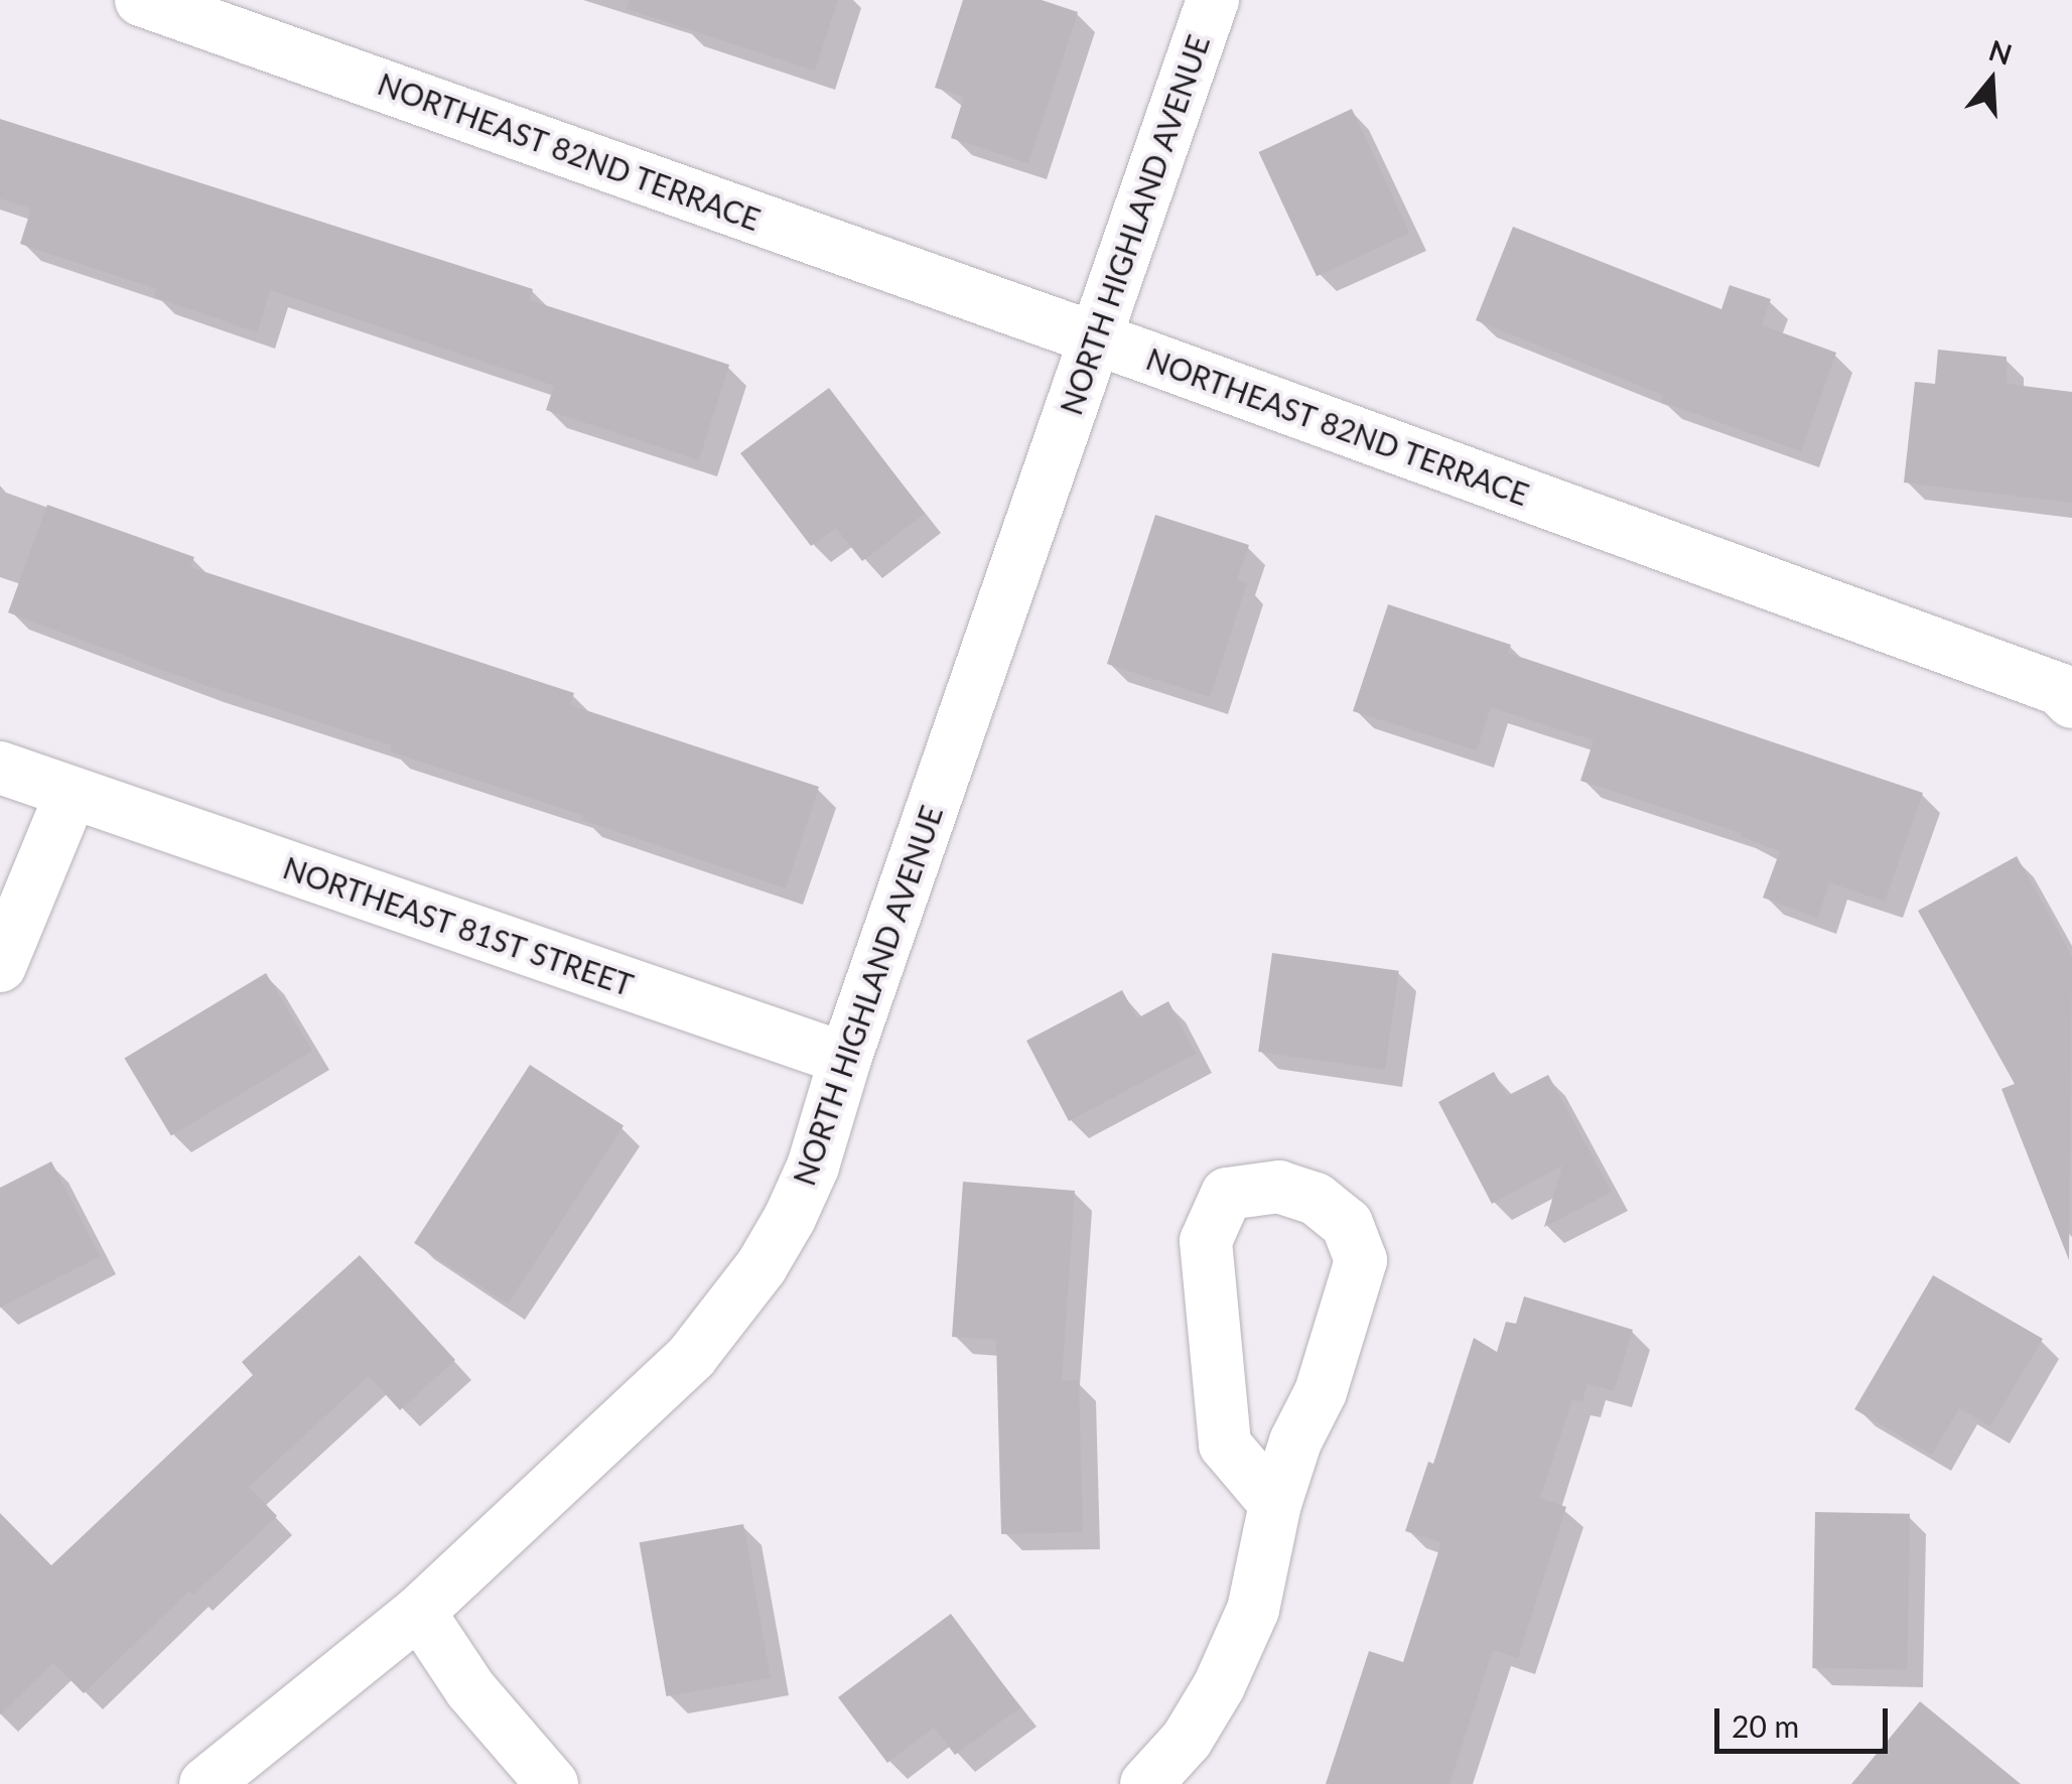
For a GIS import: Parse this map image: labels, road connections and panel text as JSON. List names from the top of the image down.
{
  "streets": {
    "street": ["NORTHEAST 82ND TERRACE", "NORTH HIGHLAND AVENUE", "NORTHEAST 81ST STREET"]
  },
  "crossings": [
    ["NORTHEAST 82ND TERRACE", "NORTH HIGHLAND AVENUE"],
    ["NORTH HIGHLAND AVENUE", "NORTHEAST 81ST STREET"]
  ],
  "scale_bar": "20 m",
  "north": "top"
}
